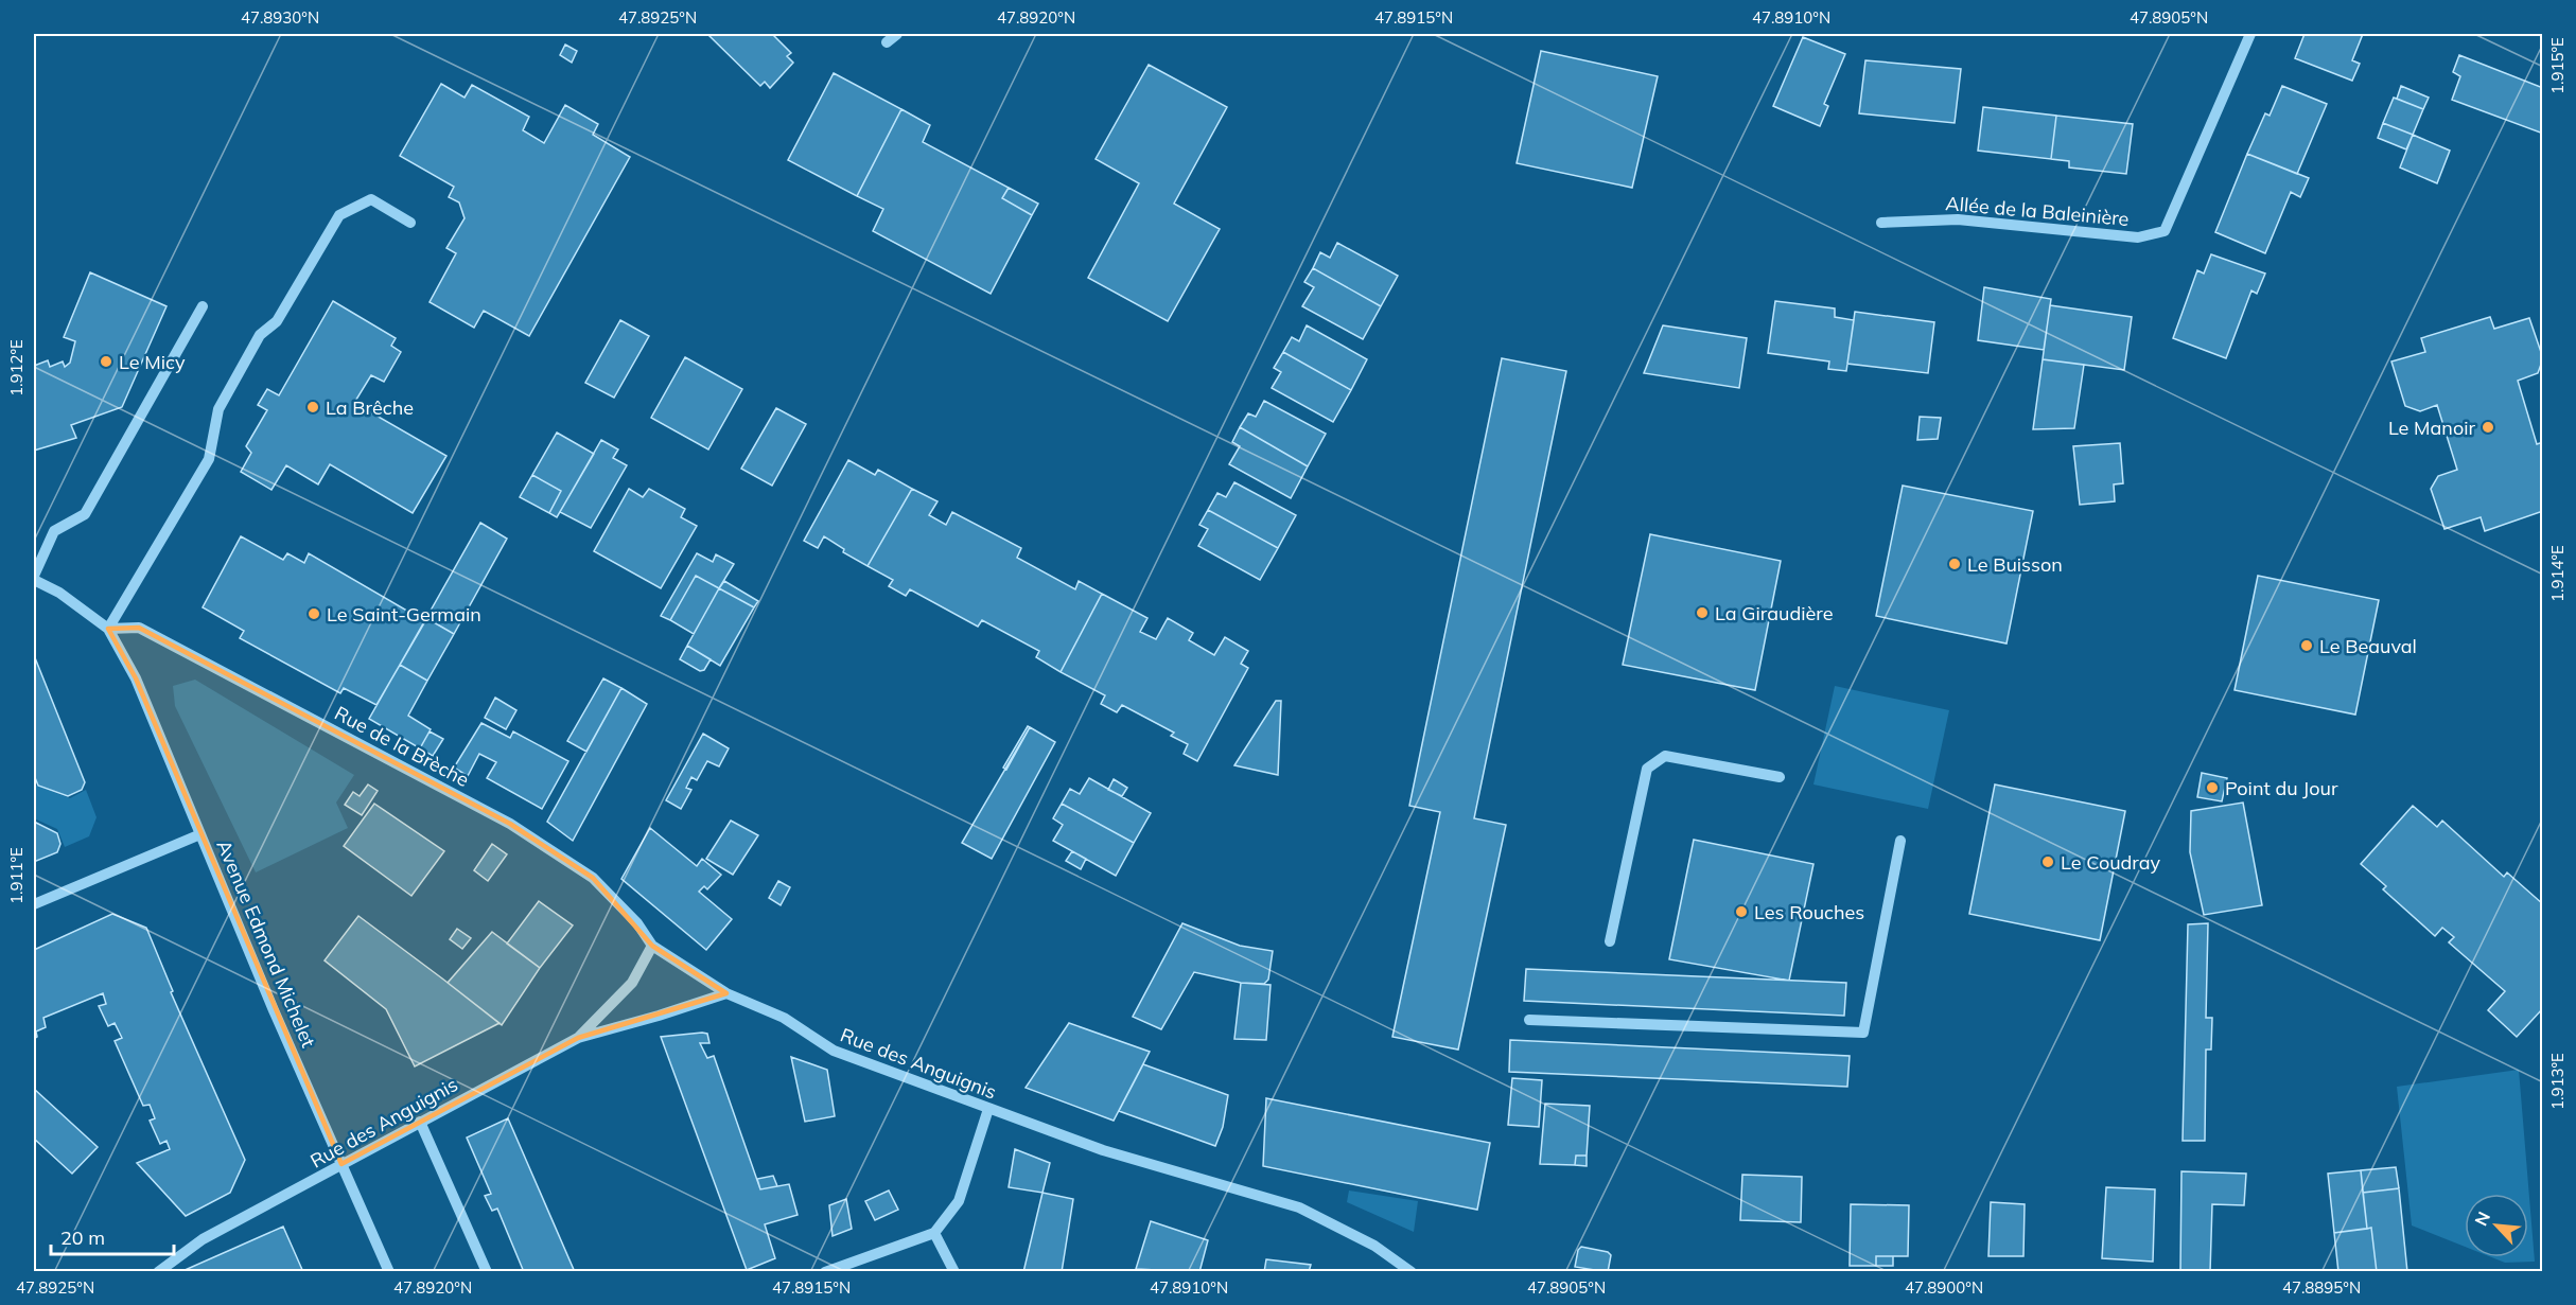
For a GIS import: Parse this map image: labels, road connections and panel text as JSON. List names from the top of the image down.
{
  "streets": {
    "street": [
      "Allée de la Baleinière",
      "Rue de la Brèche",
      "Avenue Edmond Michelet",
      "Rue des Anguignis"
    ]
  },
  "crossings": [
    ["Rue de la Brèche", "Avenue Edmond Michelet"],
    ["Rue de la Brèche", "Rue des Anguignis"],
    ["Avenue Edmond Michelet", "Rue des Anguignis"]
  ],
  "places": [
    "Le Micy",
    "La Brêche",
    "Le Manoir",
    "Le Buisson",
    "La Giraudière",
    "Le Saint-Germain",
    "Le Beauval",
    "Point du Jour",
    "Le Coudray",
    "Les Rouches"
  ],
  "scale_bar": "20 m",
  "north": "top left",
  "coordinates": [
    "47.8930°N",
    "47.8925°N",
    "47.8920°N",
    "47.8915°N",
    "47.8910°N",
    "47.8905°N",
    "1.915°E",
    "1.912°E",
    "1.914°E",
    "1.911°E",
    "1.913°E",
    "47.8900°N",
    "47.8895°N"
  ]
}
